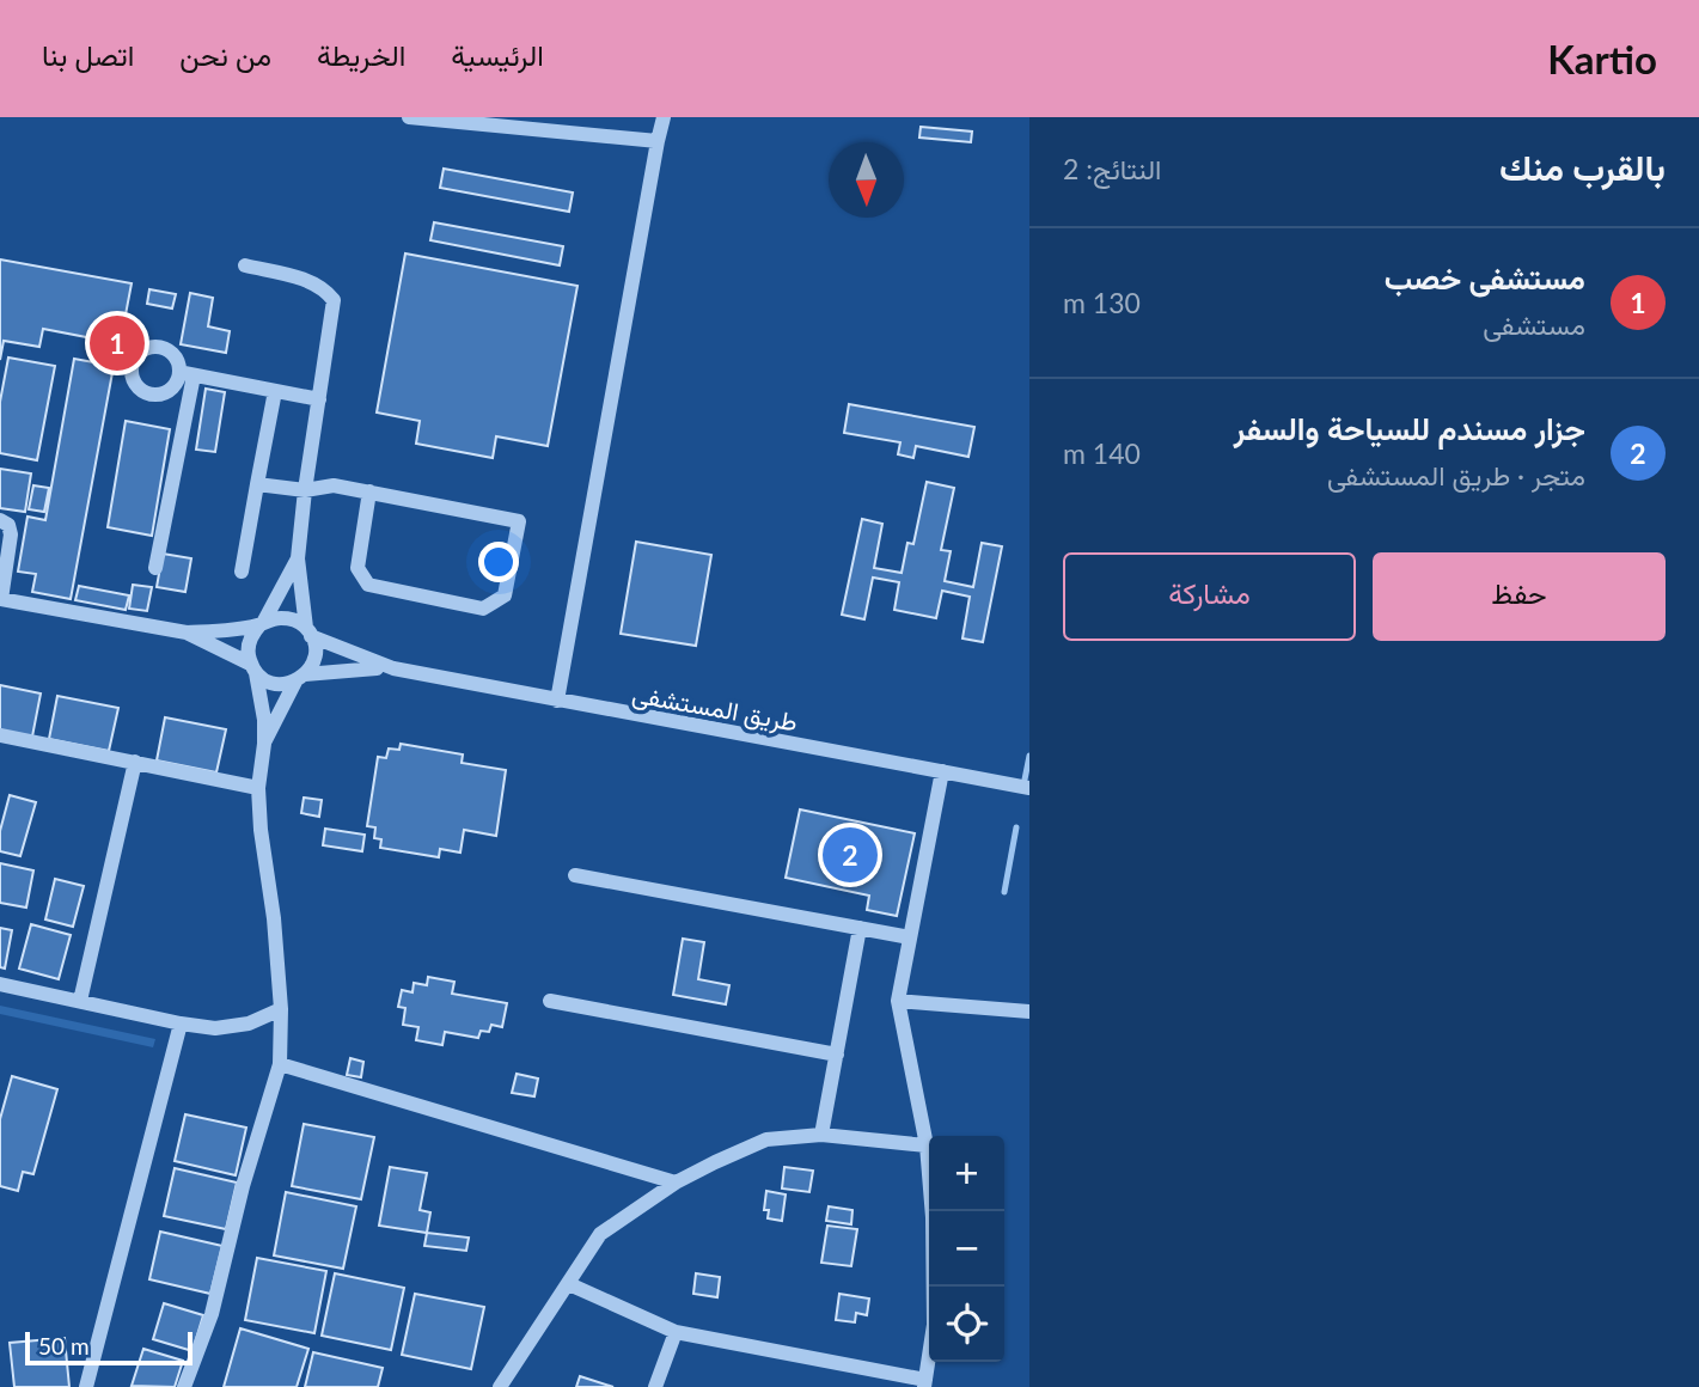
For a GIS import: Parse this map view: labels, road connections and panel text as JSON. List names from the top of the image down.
{
  "streets": {
    "street": ["طريق المستشفى"]
  },
  "scale_bar": "50 m",
  "north": "bottom",
  "page": {
    "header": "Kartio",
    "nav": [
      "الرئيسية",
      "الخريطة",
      "من نحن",
      "اتصل بنا"
    ],
    "heading": ["بالقرب منك", "النتائج: 2"],
    "list": [
      {
        "mark": "1",
        "name": "مستشفى خصب",
        "note": "مستشفى",
        "value": "130 m"
      },
      {
        "mark": "2",
        "name": "جزار مسندم للسياحة والسفر",
        "note": "متجر · طريق المستشفى",
        "value": "140 m"
      }
    ],
    "pins": ["1", "2"],
    "buttons": ["حفظ", "مشاركة"],
    "map_buttons": ["+", "−"],
    "scale": "50 m"
  }
}
